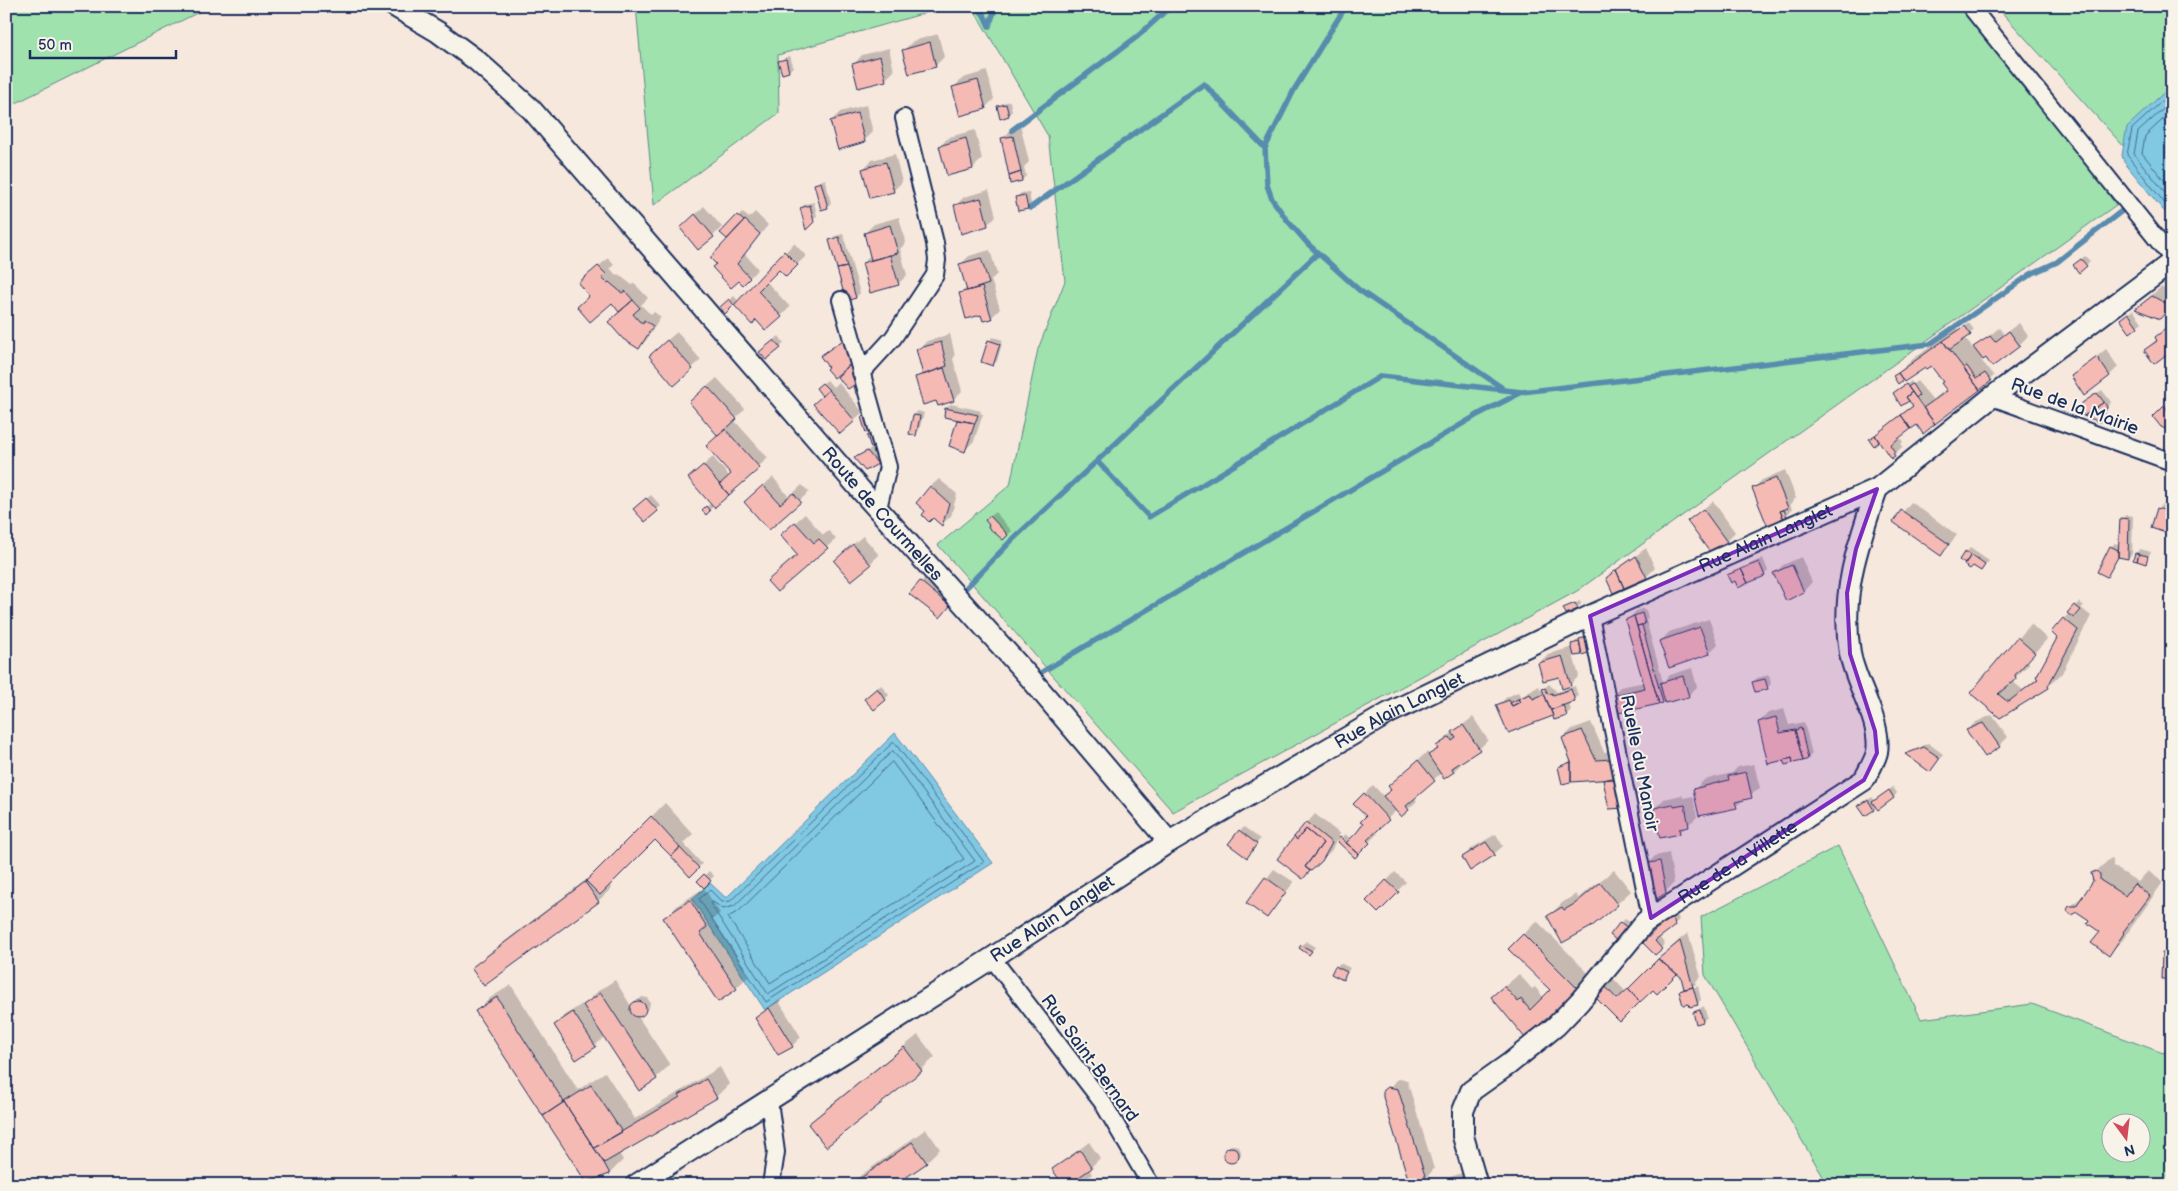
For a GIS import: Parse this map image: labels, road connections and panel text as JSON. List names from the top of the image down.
{
  "streets": {
    "street": [
      "Rue de la Mairie",
      "Route de Courmelles",
      "Rue Alain Langlet",
      "Ruelle du Manoir",
      "Rue de la Villette",
      "Rue Saint-Bernard"
    ]
  },
  "crossings": [
    ["Rue de la Mairie", "Rue Alain Langlet"],
    ["Route de Courmelles", "Rue Alain Langlet"],
    ["Rue Alain Langlet", "Ruelle du Manoir"],
    ["Rue Alain Langlet", "Rue de la Villette"],
    ["Rue Alain Langlet", "Rue Saint-Bernard"],
    ["Ruelle du Manoir", "Rue de la Villette"]
  ],
  "scale_bar": "50 m",
  "north": "bottom"
}
